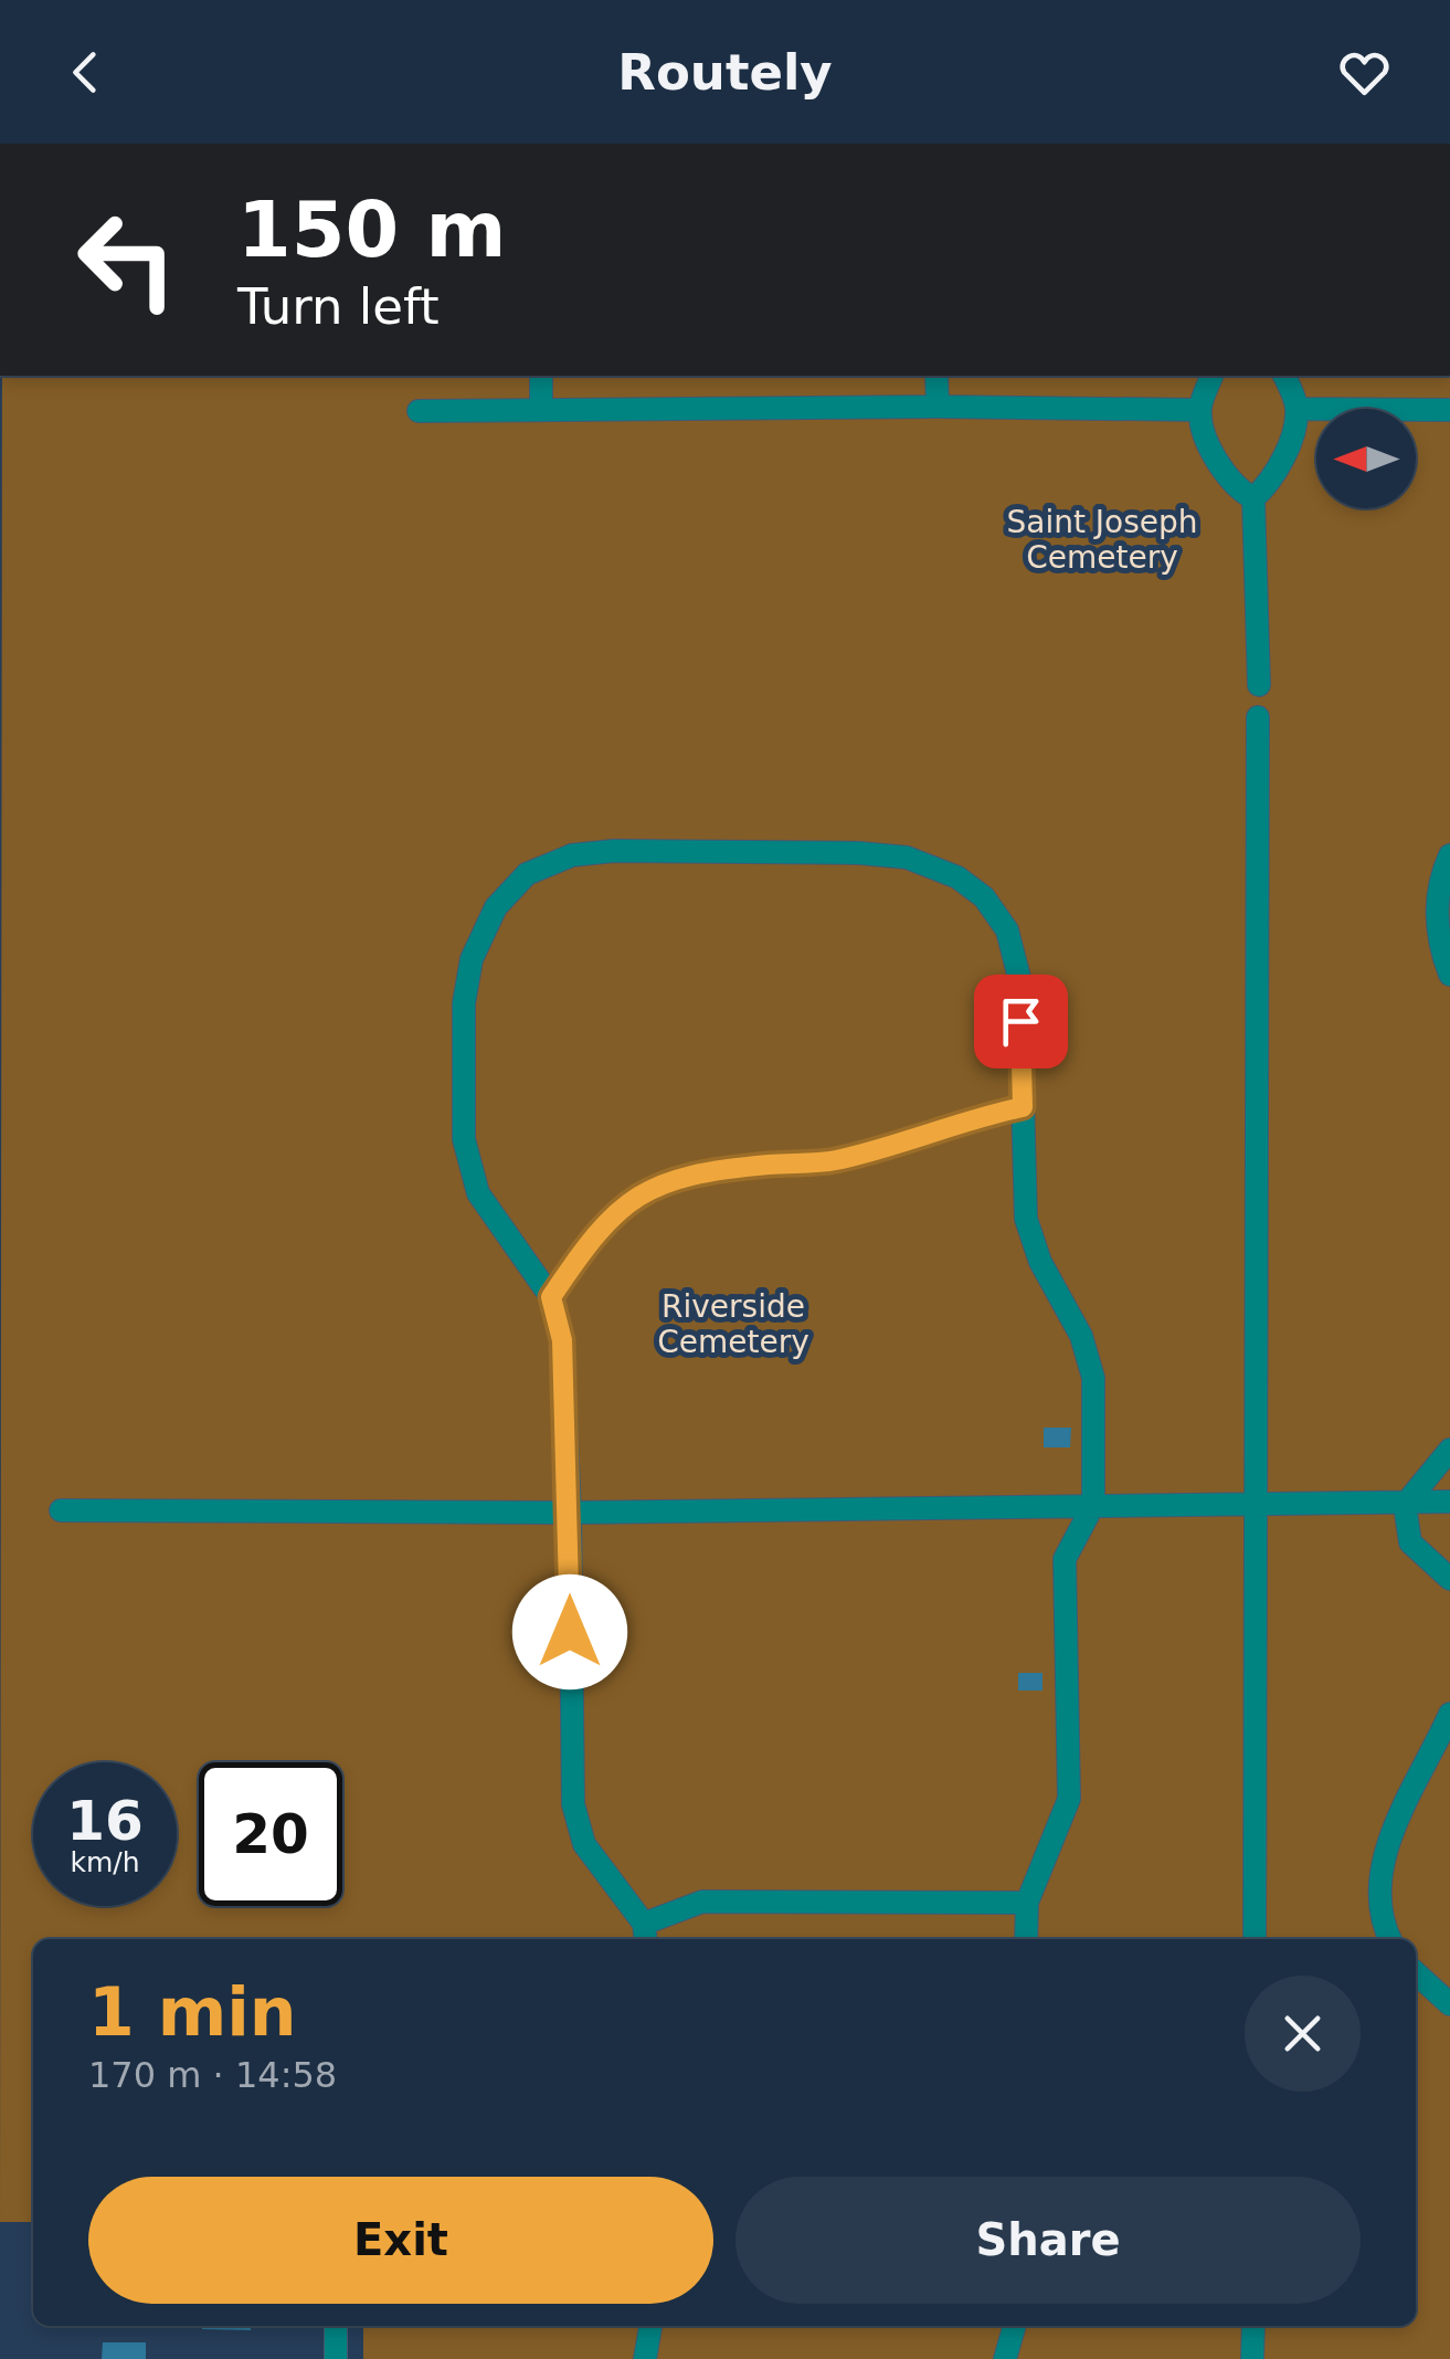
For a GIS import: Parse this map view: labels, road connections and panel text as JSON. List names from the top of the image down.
{
  "parks": ["Saint Joseph Cemetery", "Riverside Cemetery"],
  "north": "left",
  "page": {
    "header": "Routely",
    "turn": ["150 m", "Turn left"],
    "speed": "16 km/h",
    "limit": "20",
    "heading": ["1 min", "170 m · 14:58"],
    "buttons": ["Exit", "Share"]
  }
}
